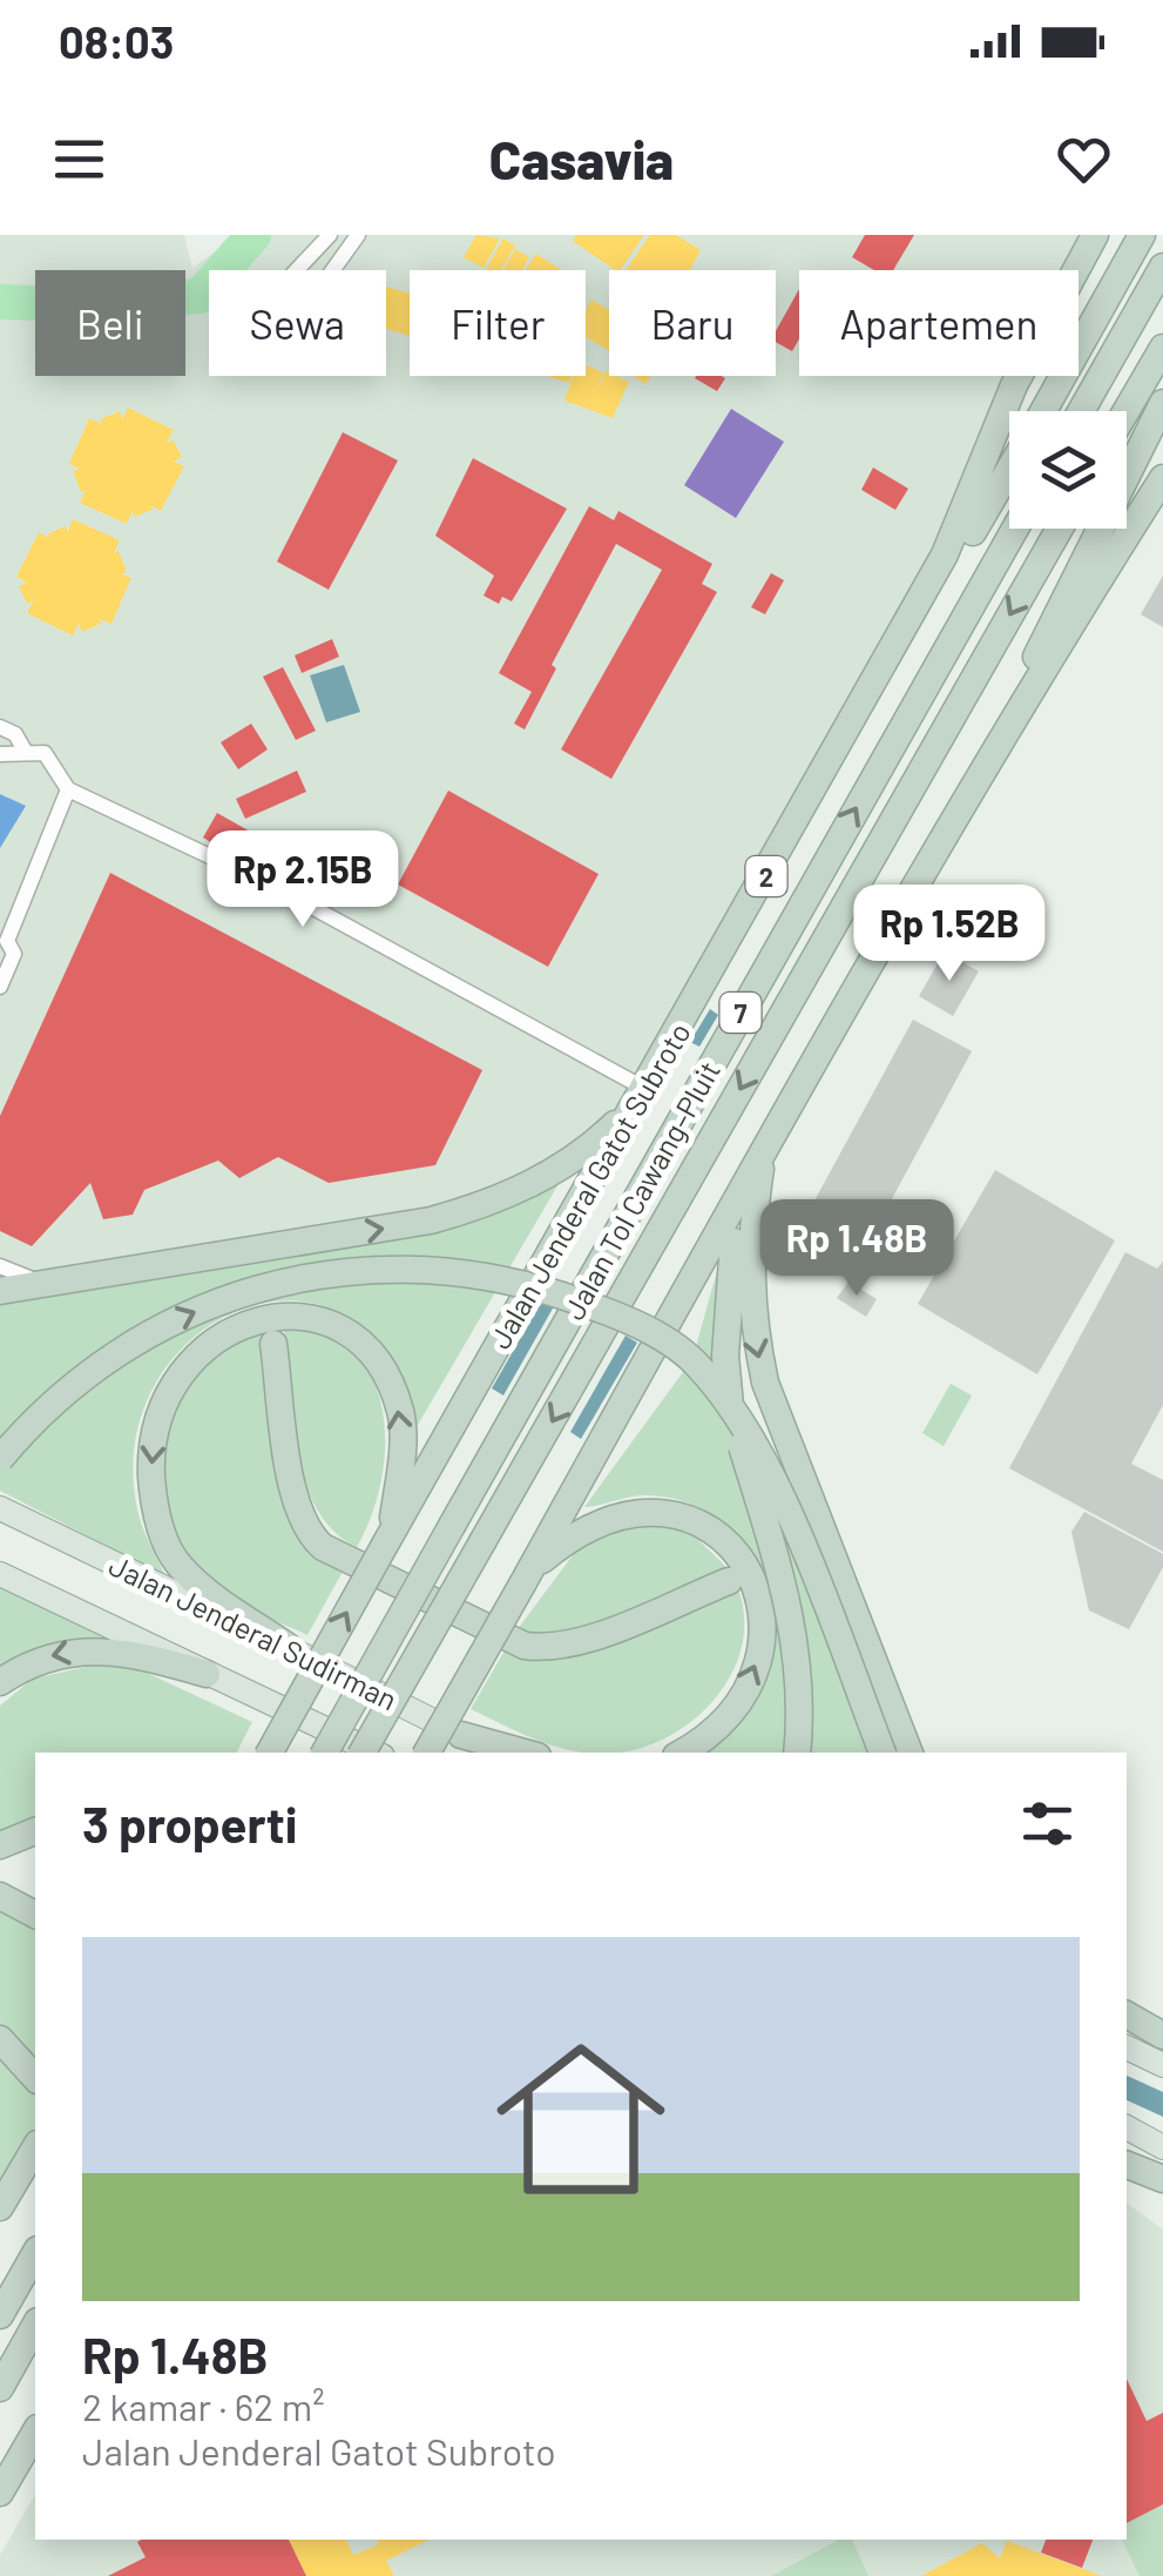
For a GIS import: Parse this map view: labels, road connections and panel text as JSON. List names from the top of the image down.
{
  "streets": {
    "highway": [
      "2",
      "7",
      "Jalan Jenderal Gatot Subroto",
      "Jalan Tol Cawang–Pluit"
    ],
    "main road": ["Jalan Jenderal Sudirman"]
  },
  "page": {
    "status": "08:03",
    "header": "Casavia",
    "chip": [
      "Beli",
      "Sewa",
      "Filter",
      "Baru",
      "Apartemen"
    ],
    "price": ["Rp 2.15B", "Rp 1.52B", "Rp 1.48B"],
    "heading": "3 properti",
    "list": [
      {
        "name": "Rp 1.48B",
        "note": "2 kamar · 62 m² · Jalan Jenderal Gatot Subroto"
      }
    ]
  }
}
